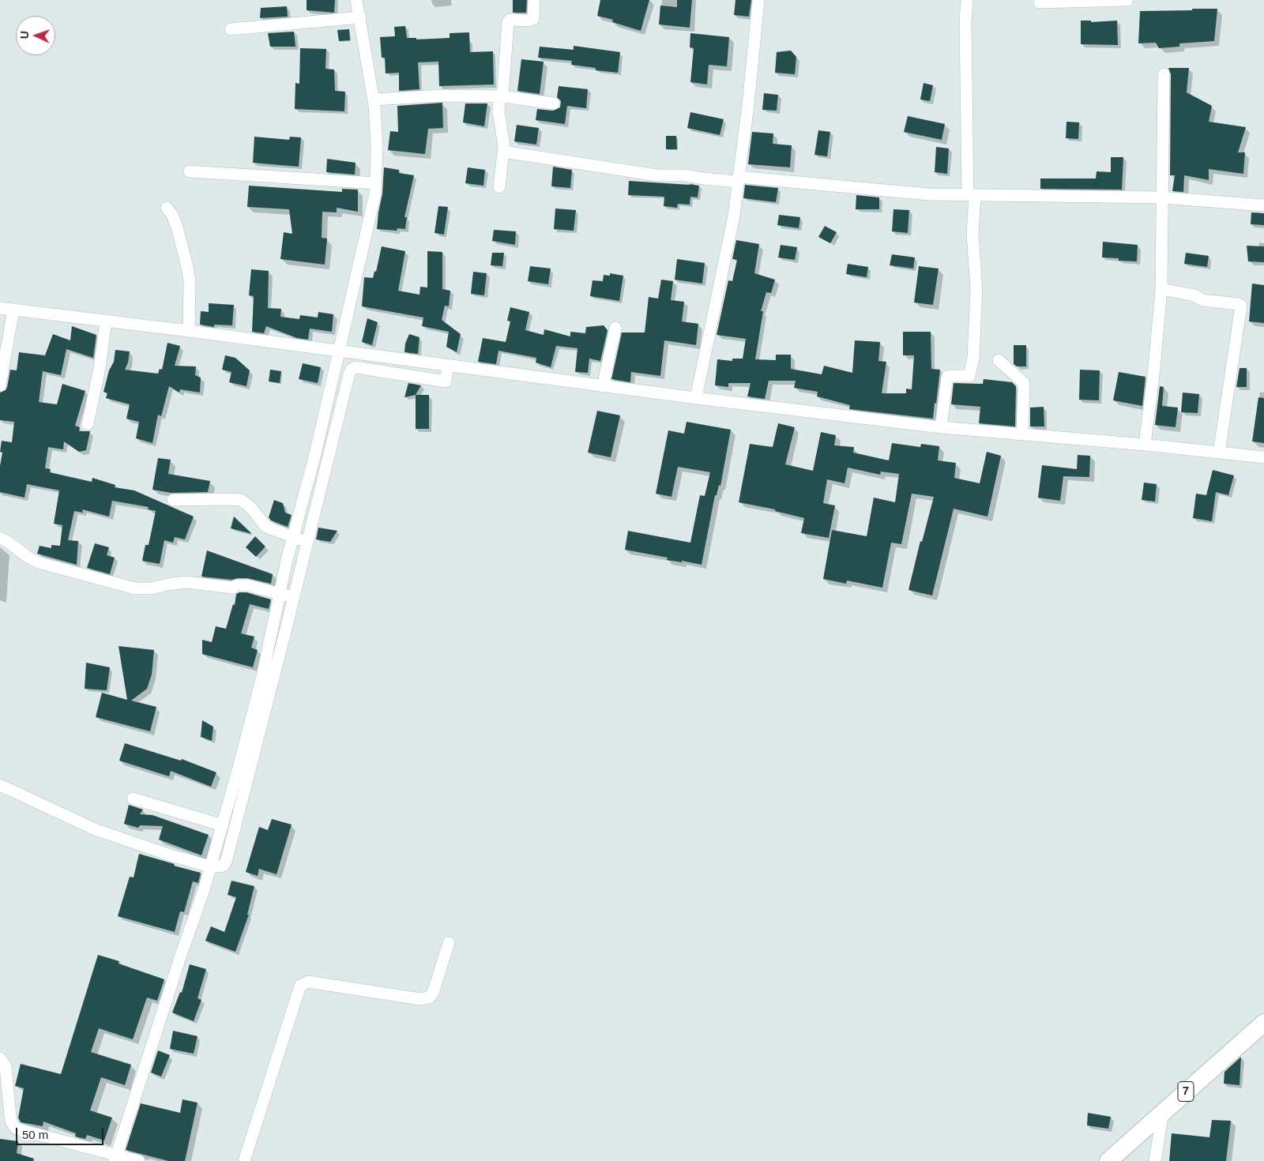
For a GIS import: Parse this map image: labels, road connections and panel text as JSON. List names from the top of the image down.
{
  "streets": {
    "highway": ["7"]
  },
  "scale_bar": "50 m",
  "north": "left"
}
